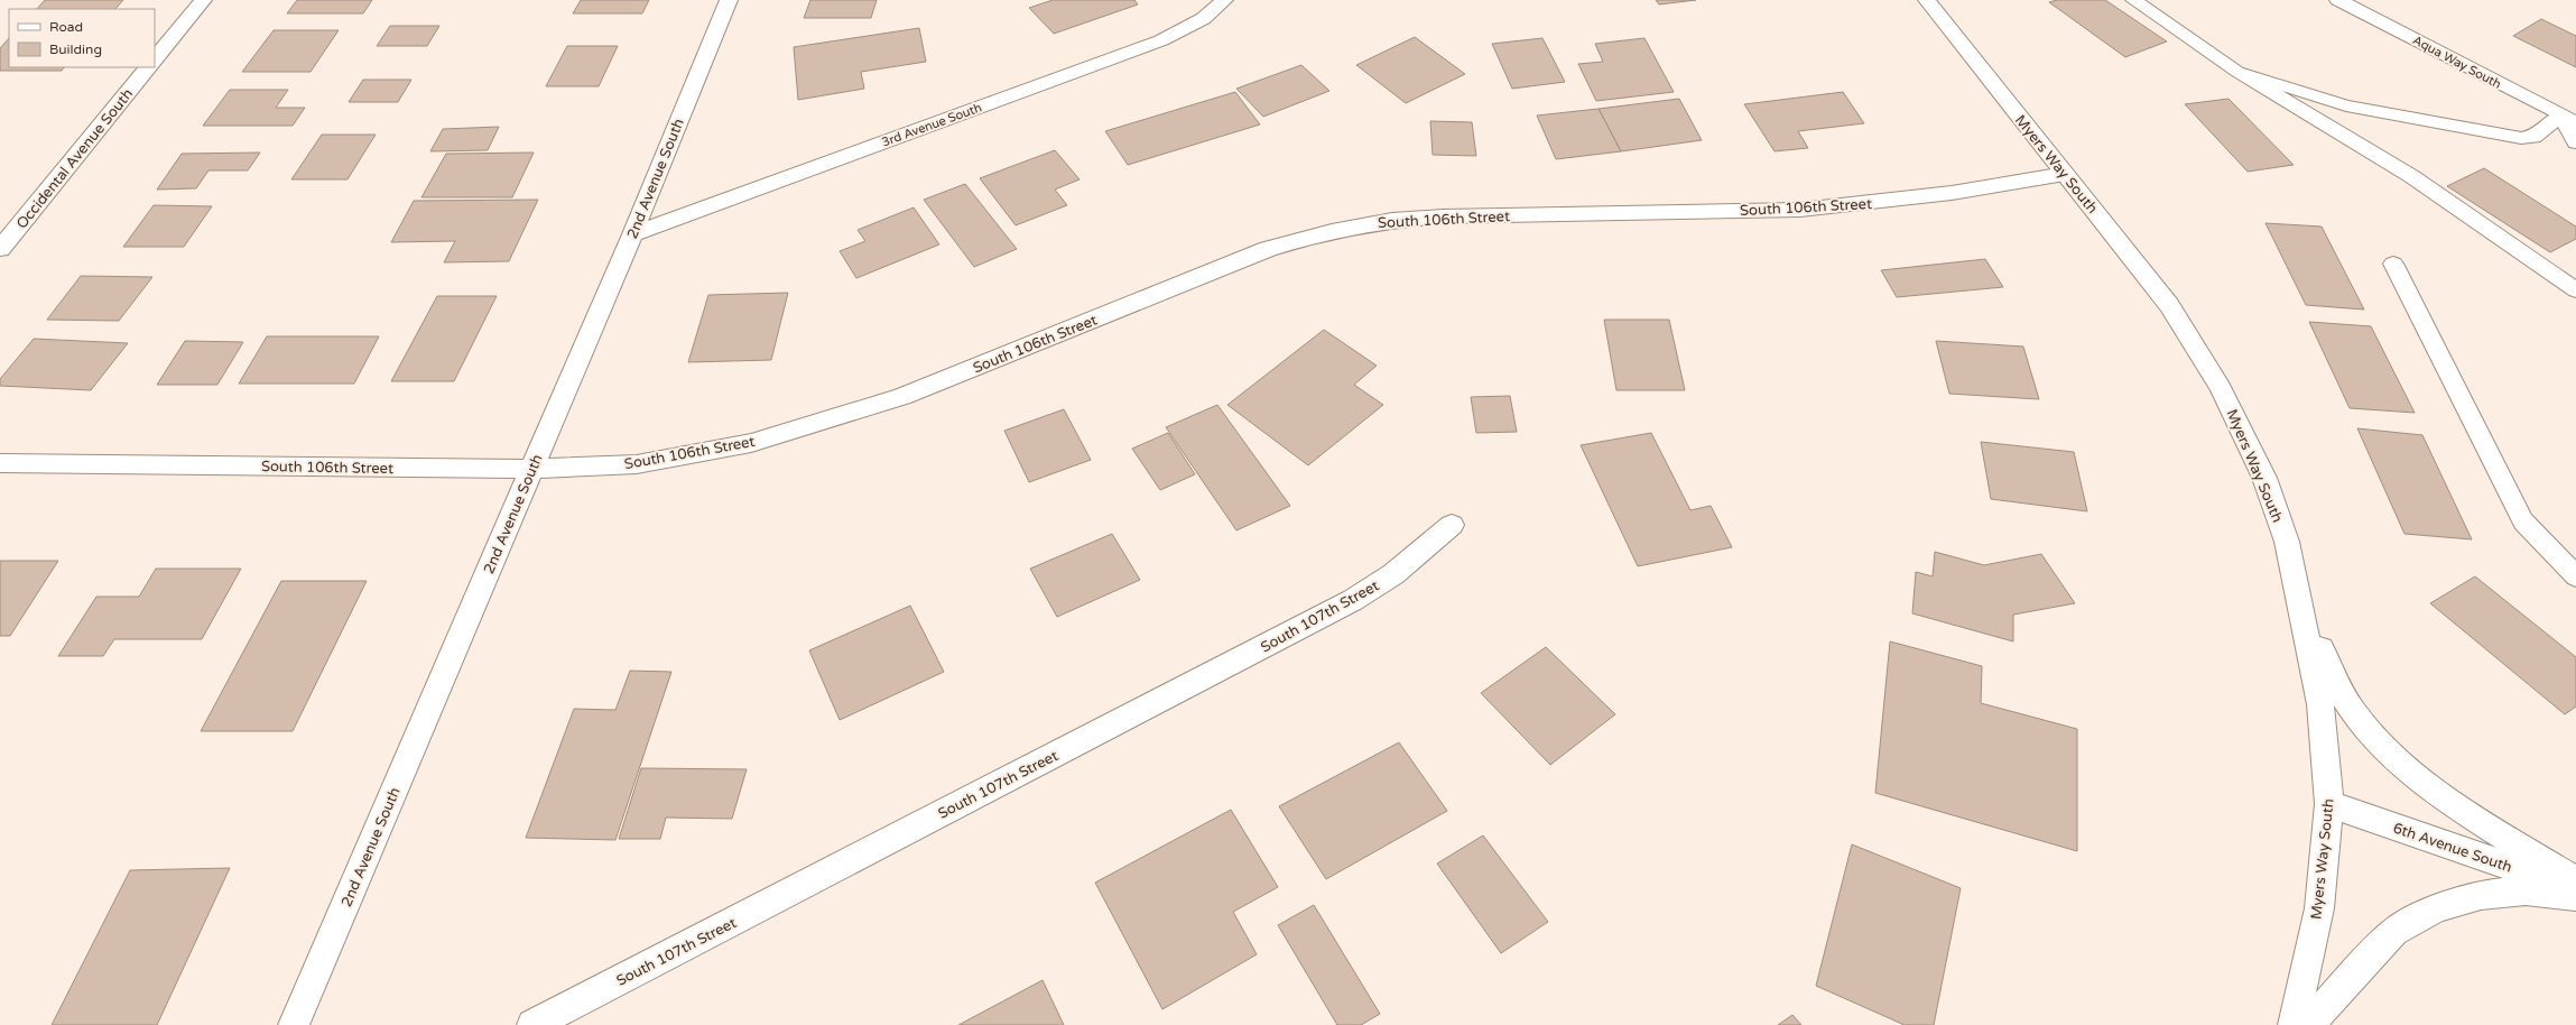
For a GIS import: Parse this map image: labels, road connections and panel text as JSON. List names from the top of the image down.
{
  "streets": {
    "street": [
      "Aqua Way South",
      "3rd Avenue South",
      "Occidental Avenue South",
      "Myers Way South",
      "2nd Avenue South",
      "South 106th Street",
      "South 107th Street",
      "6th Avenue South"
    ]
  },
  "crossings": [
    ["3rd Avenue South", "2nd Avenue South"],
    ["Myers Way South", "South 106th Street"],
    ["Myers Way South", "6th Avenue South"],
    ["2nd Avenue South", "South 106th Street"]
  ],
  "legend": ["Road", "Building"]
}
